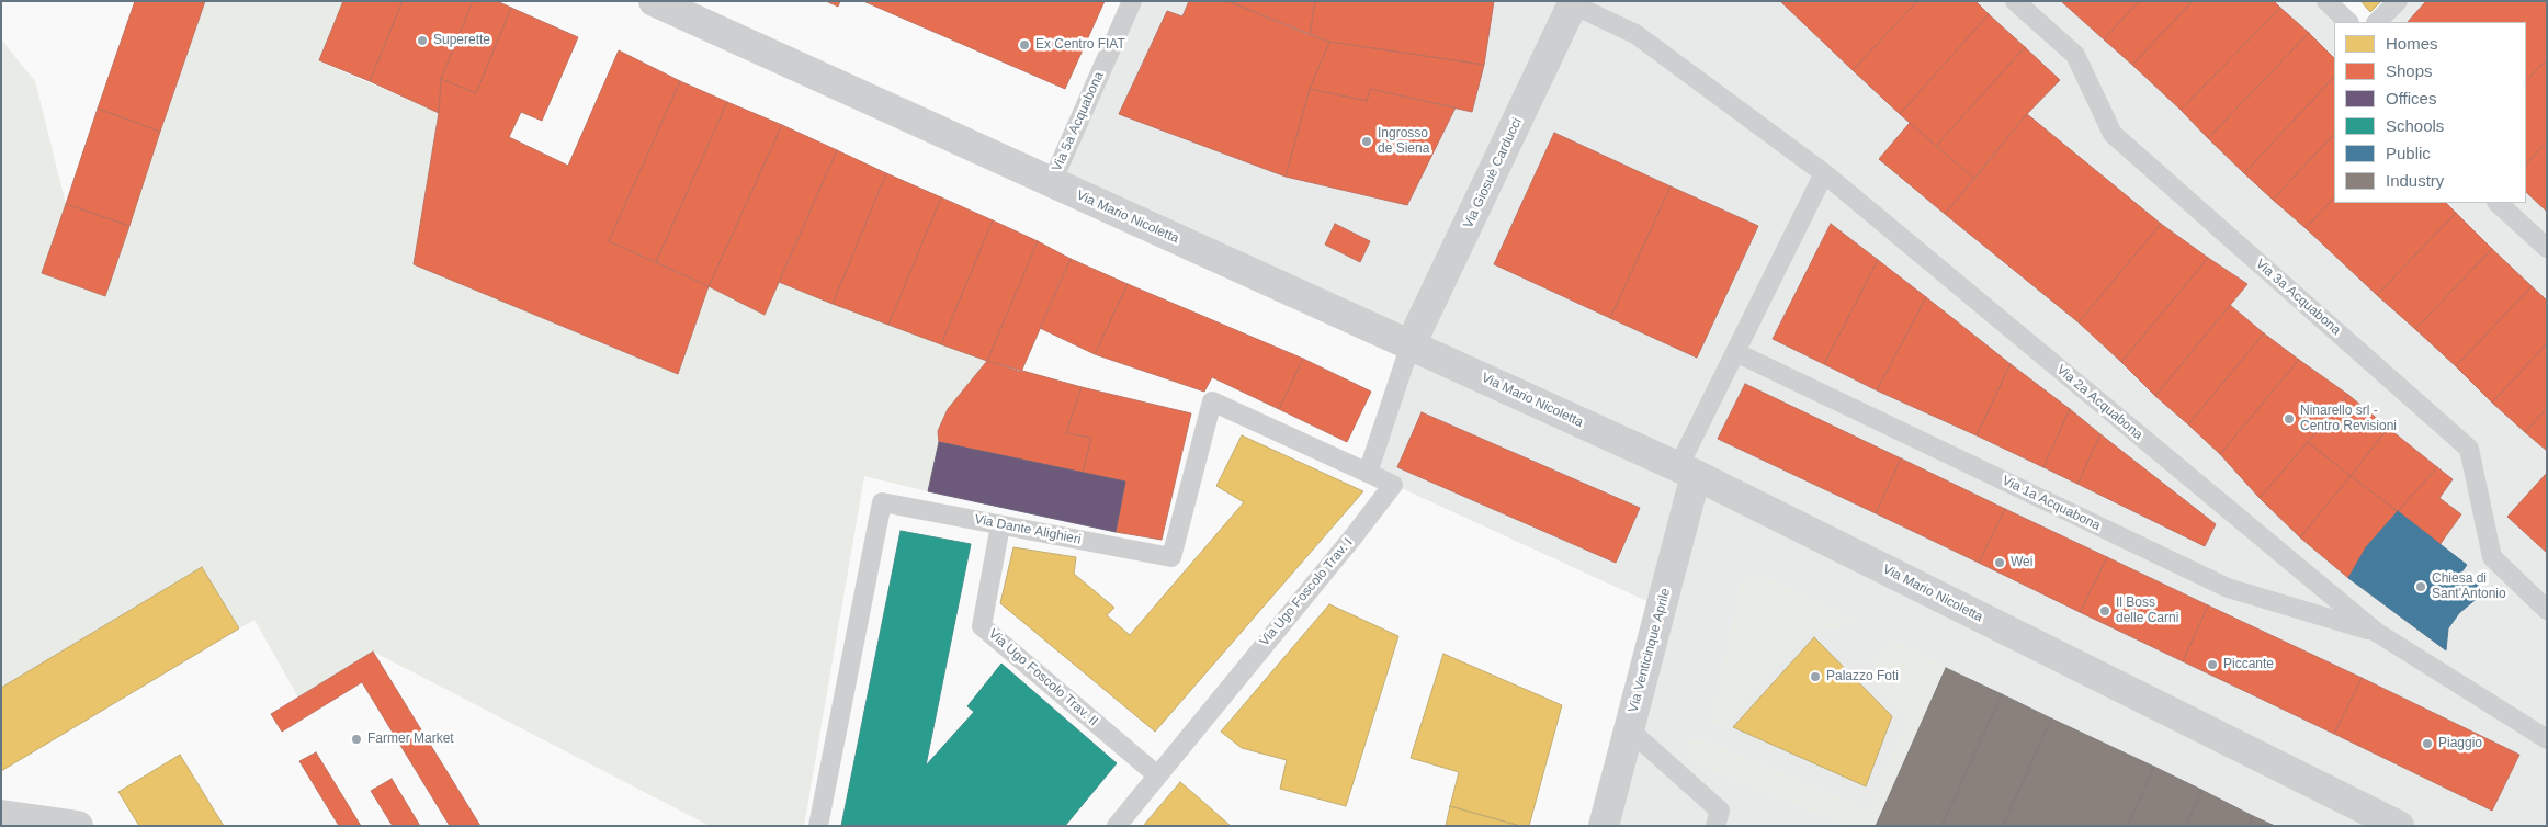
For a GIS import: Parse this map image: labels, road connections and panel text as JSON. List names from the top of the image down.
{
  "streets": {
    "street": ["Via Giosuè Carducci", "Via Mario Nicoletta", "Via Venticinque Aprile"],
    "lane": [
      "Via 5a Acquabona",
      "Via 3a Acquabona",
      "Via 2a Acquabona",
      "Via 1a Acquabona",
      "Via Dante Alighieri",
      "Via Ugo Foscolo Trav. I",
      "Via Ugo Foscolo Trav. II"
    ]
  },
  "crossings": [
    ["Via 5a Acquabona", "Via Mario Nicoletta"],
    ["Via Giosuè Carducci", "Via Mario Nicoletta"],
    ["Via Giosuè Carducci", "Via 2a Acquabona"],
    ["Via Mario Nicoletta", "Via Venticinque Aprile"],
    ["Via 2a Acquabona", "Via 1a Acquabona"],
    ["Via Dante Alighieri", "Via Ugo Foscolo Trav. I"],
    ["Via Dante Alighieri", "Via Ugo Foscolo Trav. II"],
    ["Via Ugo Foscolo Trav. I", "Via Ugo Foscolo Trav. II"]
  ],
  "places": [
    "Superette",
    "Ex Centro FIAT",
    "Ingrosso de Siena",
    "Ninarello srl - Centro Revisioni",
    "Wei",
    "Chiesa di Sant'Antonio",
    "Il Boss delle Carni",
    "Piccante",
    "Palazzo Foti",
    "Farmer Market",
    "Piaggio"
  ],
  "legend": [
    "Homes",
    "Shops",
    "Offices",
    "Schools",
    "Public",
    "Industry"
  ]
}
